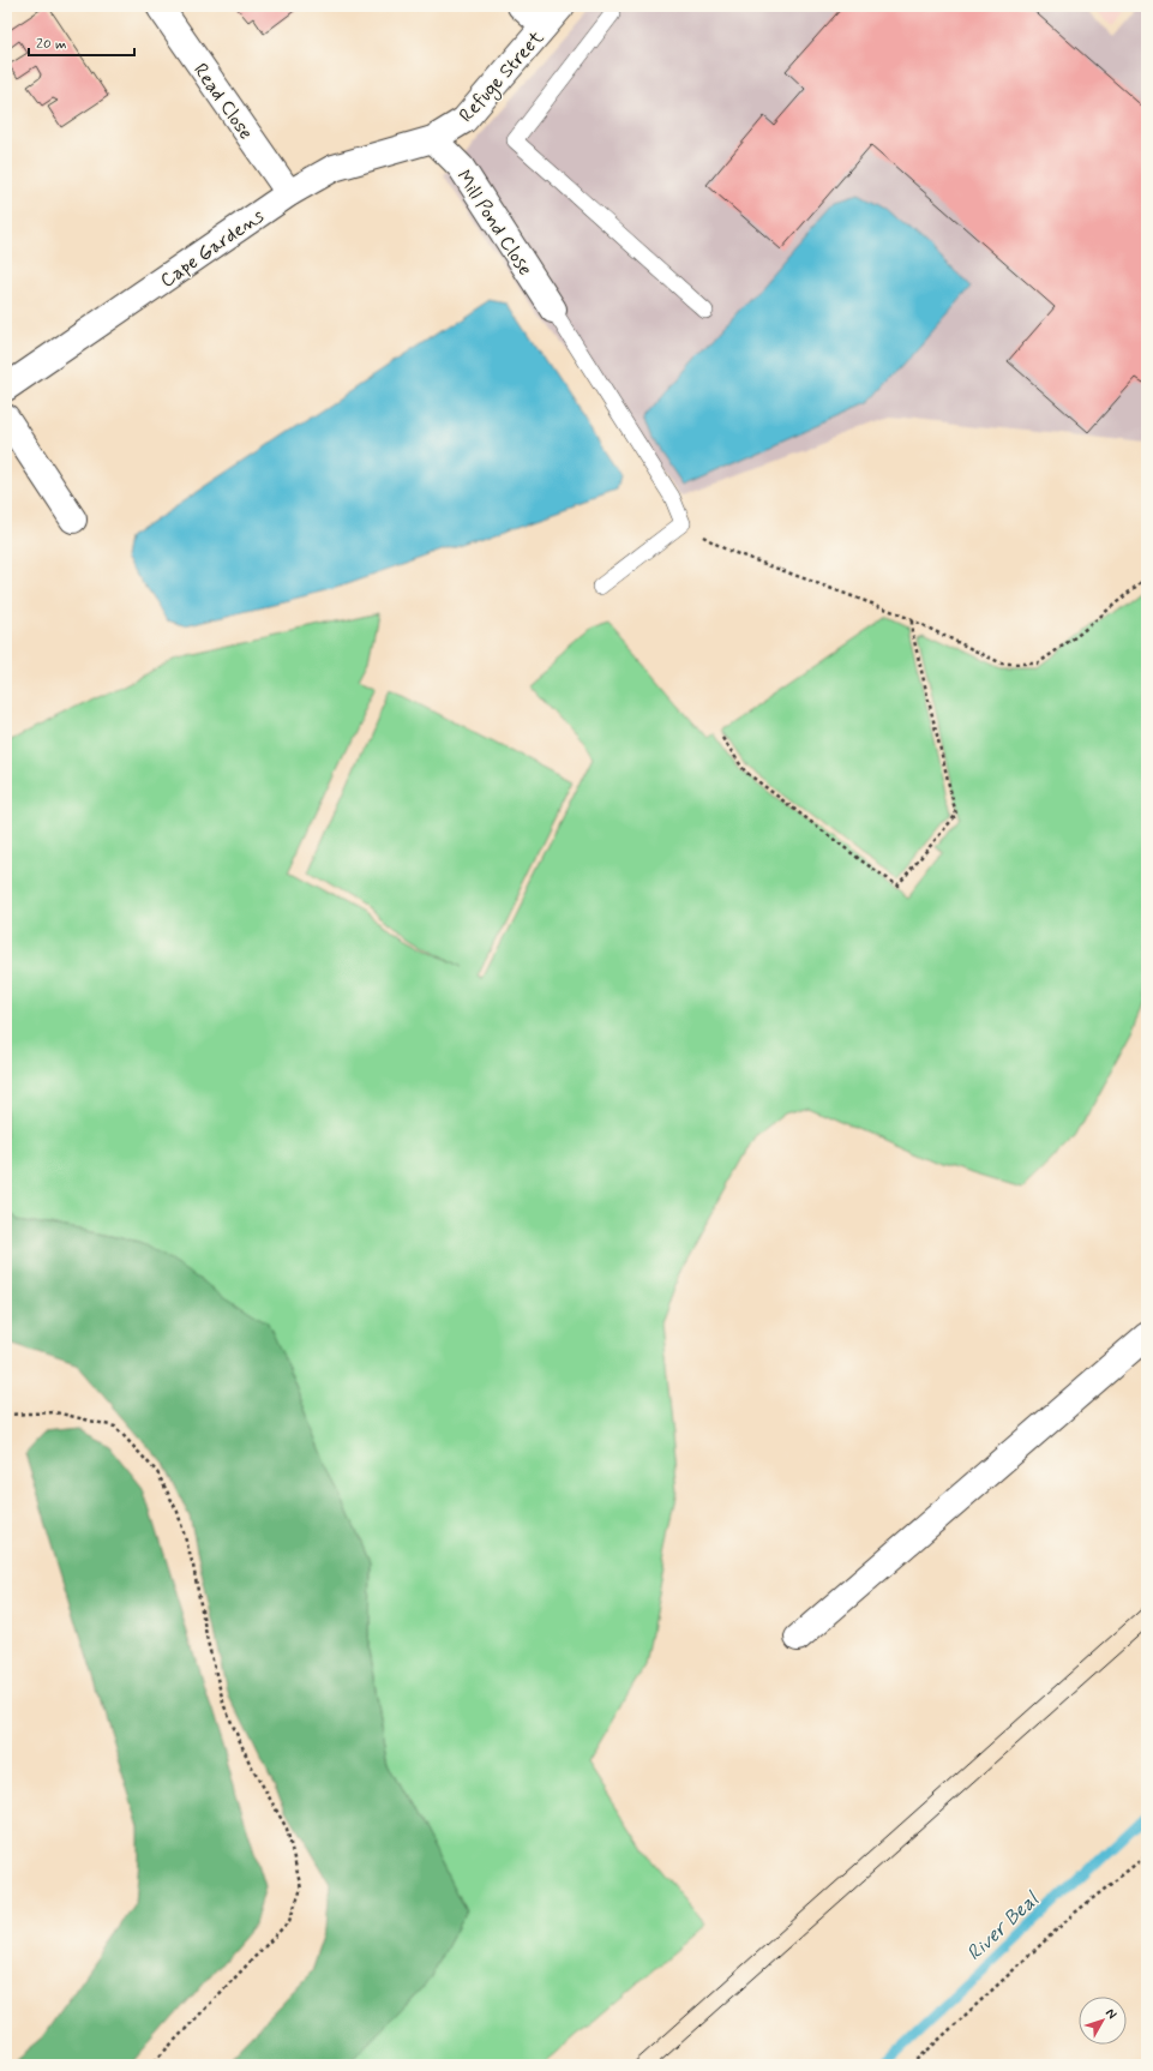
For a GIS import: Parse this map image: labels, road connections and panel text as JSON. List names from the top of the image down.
{
  "streets": {
    "street": [
      "Refuge Street",
      "Read Close",
      "Mill Pond Close",
      "Cape Gardens"
    ]
  },
  "crossings": [
    ["Refuge Street", "Mill Pond Close"],
    ["Refuge Street", "Cape Gardens"],
    ["Read Close", "Cape Gardens"],
    ["Mill Pond Close", "Cape Gardens"]
  ],
  "water": ["River Beal"],
  "scale_bar": "20 m",
  "north": "top right"
}
